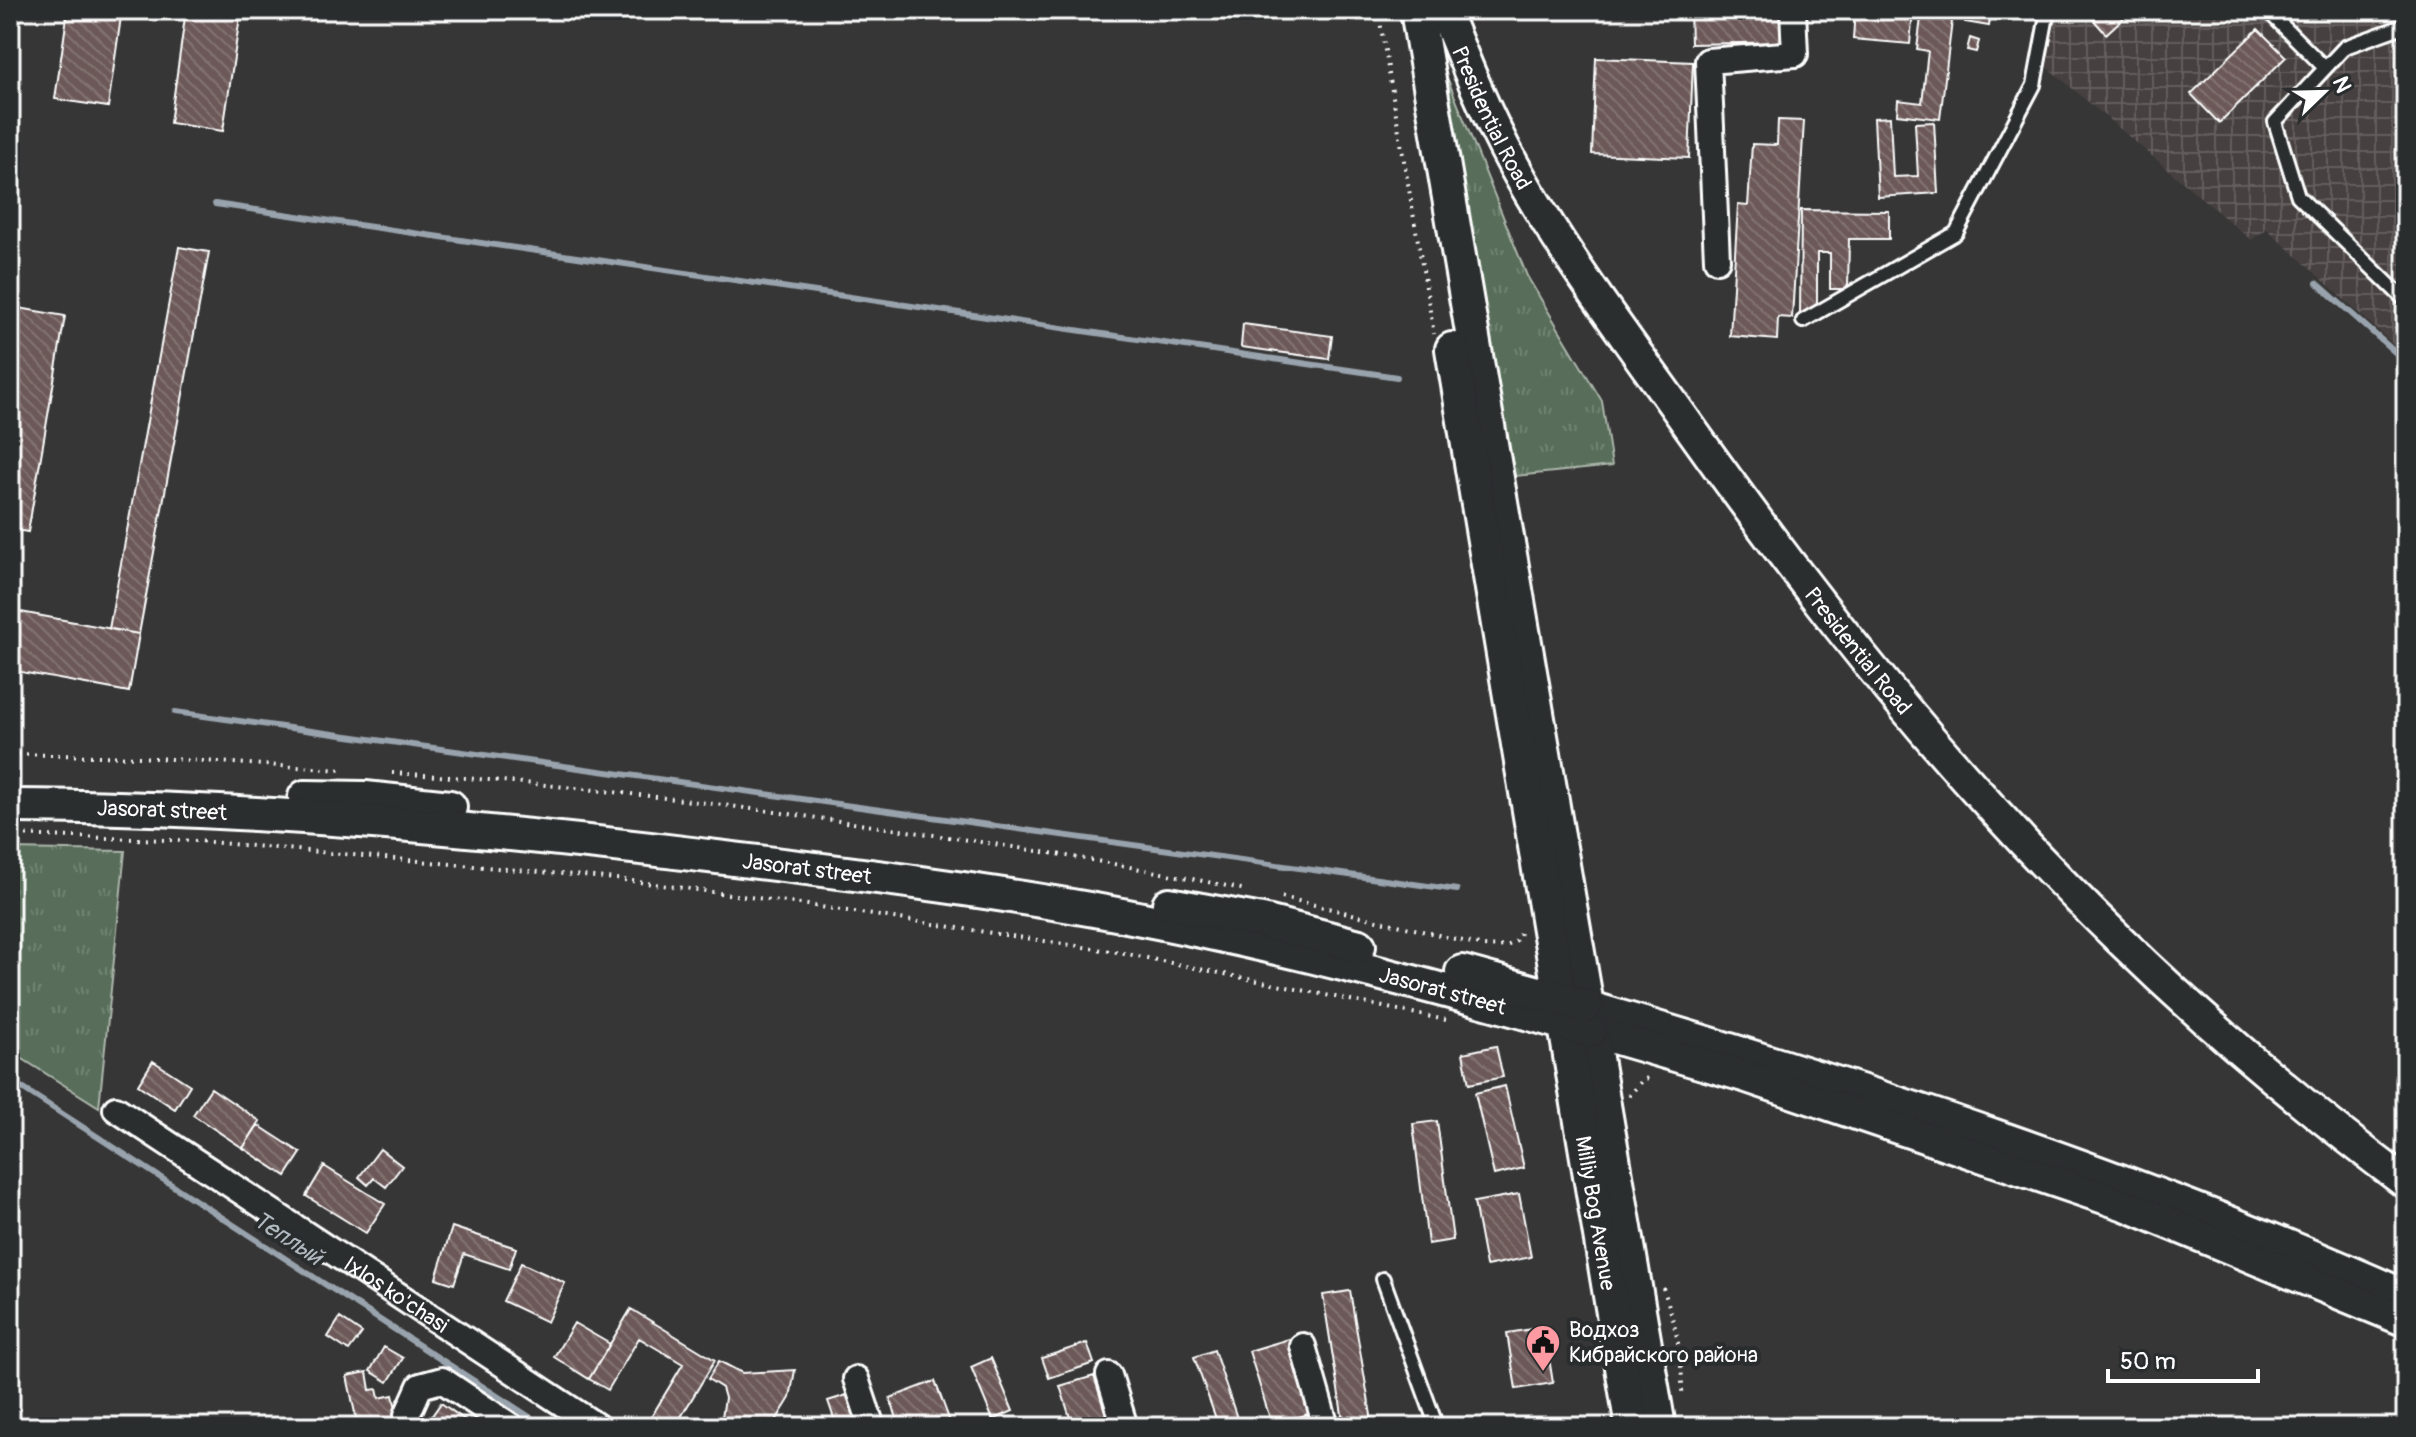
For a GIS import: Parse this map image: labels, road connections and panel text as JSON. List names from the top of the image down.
{
  "streets": {
    "main road": ["Jasorat street", "Milliy Bog Avenue"],
    "street": ["Presidential Road", "Ixlos ko'chasi"]
  },
  "crossings": [
    ["Jasorat street", "Milliy Bog Avenue"]
  ],
  "water": ["Теплый"],
  "places": {
    "public building": ["Водхоз Кибрайского района"]
  },
  "scale_bar": "50 m",
  "north": "top right"
}
